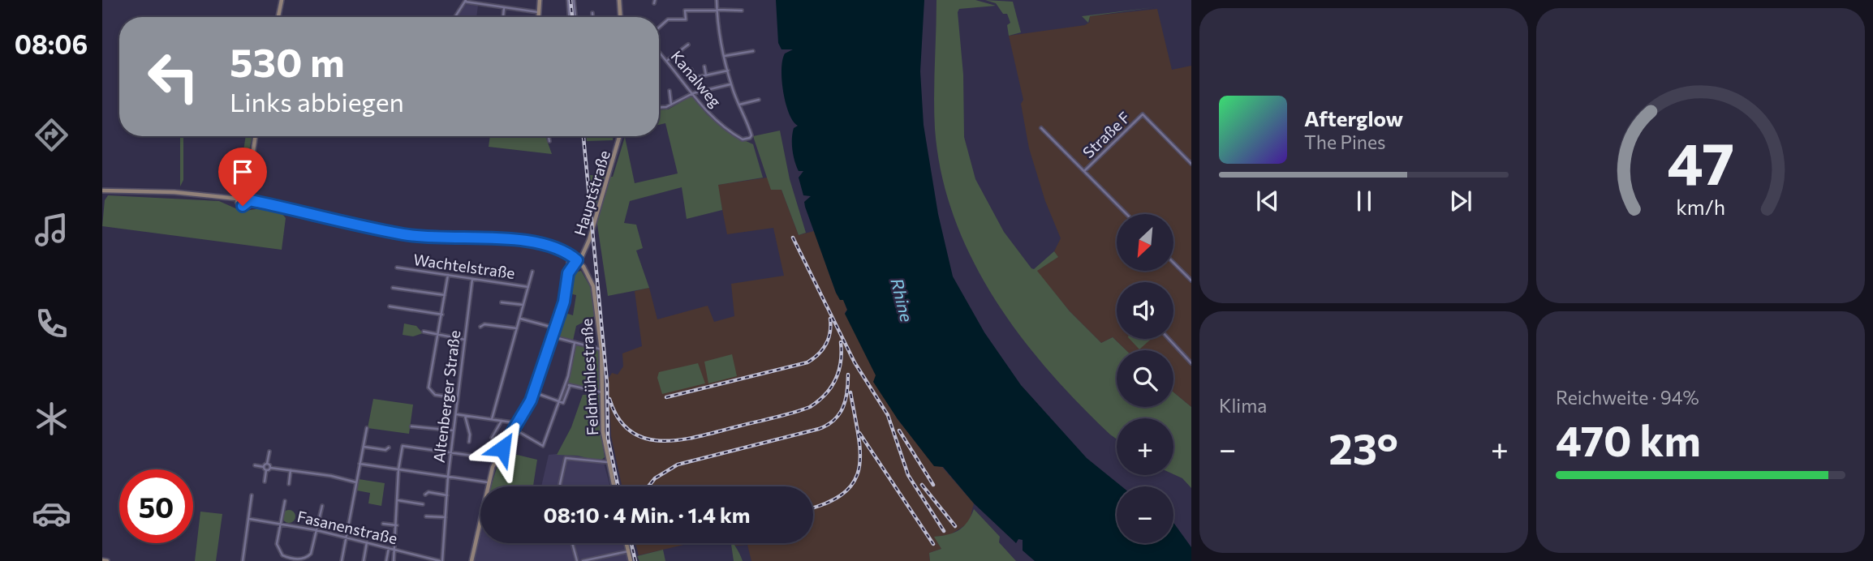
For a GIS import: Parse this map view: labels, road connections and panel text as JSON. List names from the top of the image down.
{
  "streets": {
    "main road": ["Hauptstraße", "Feldmühlestraße"],
    "street": [
      "Kanalweg",
      "Straße F",
      "Wachtelstraße",
      "Altenberger Straße",
      "Fasanenstraße"
    ]
  },
  "crossings": [
    ["Hauptstraße", "Feldmühlestraße"],
    ["Wachtelstraße", "Altenberger Straße"],
    ["Altenberger Straße", "Fasanenstraße"]
  ],
  "water": ["Rhine"],
  "north": "bottom left",
  "page": {
    "tabs": "08:06",
    "turn": ["530 m", "Links abbiegen"],
    "song": ["Afterglow", "The Pines"],
    "map_buttons": ["+", "−"],
    "tile": [
      "Klima",
      ["Reichweite · 94%", "470 km"]
    ],
    "heat": ["−", "23°", "+"],
    "limit": "50",
    "trip": "08:10 · 4 Min. · 1.4 km",
    "gauge": ["47", "km/h"]
  }
}
